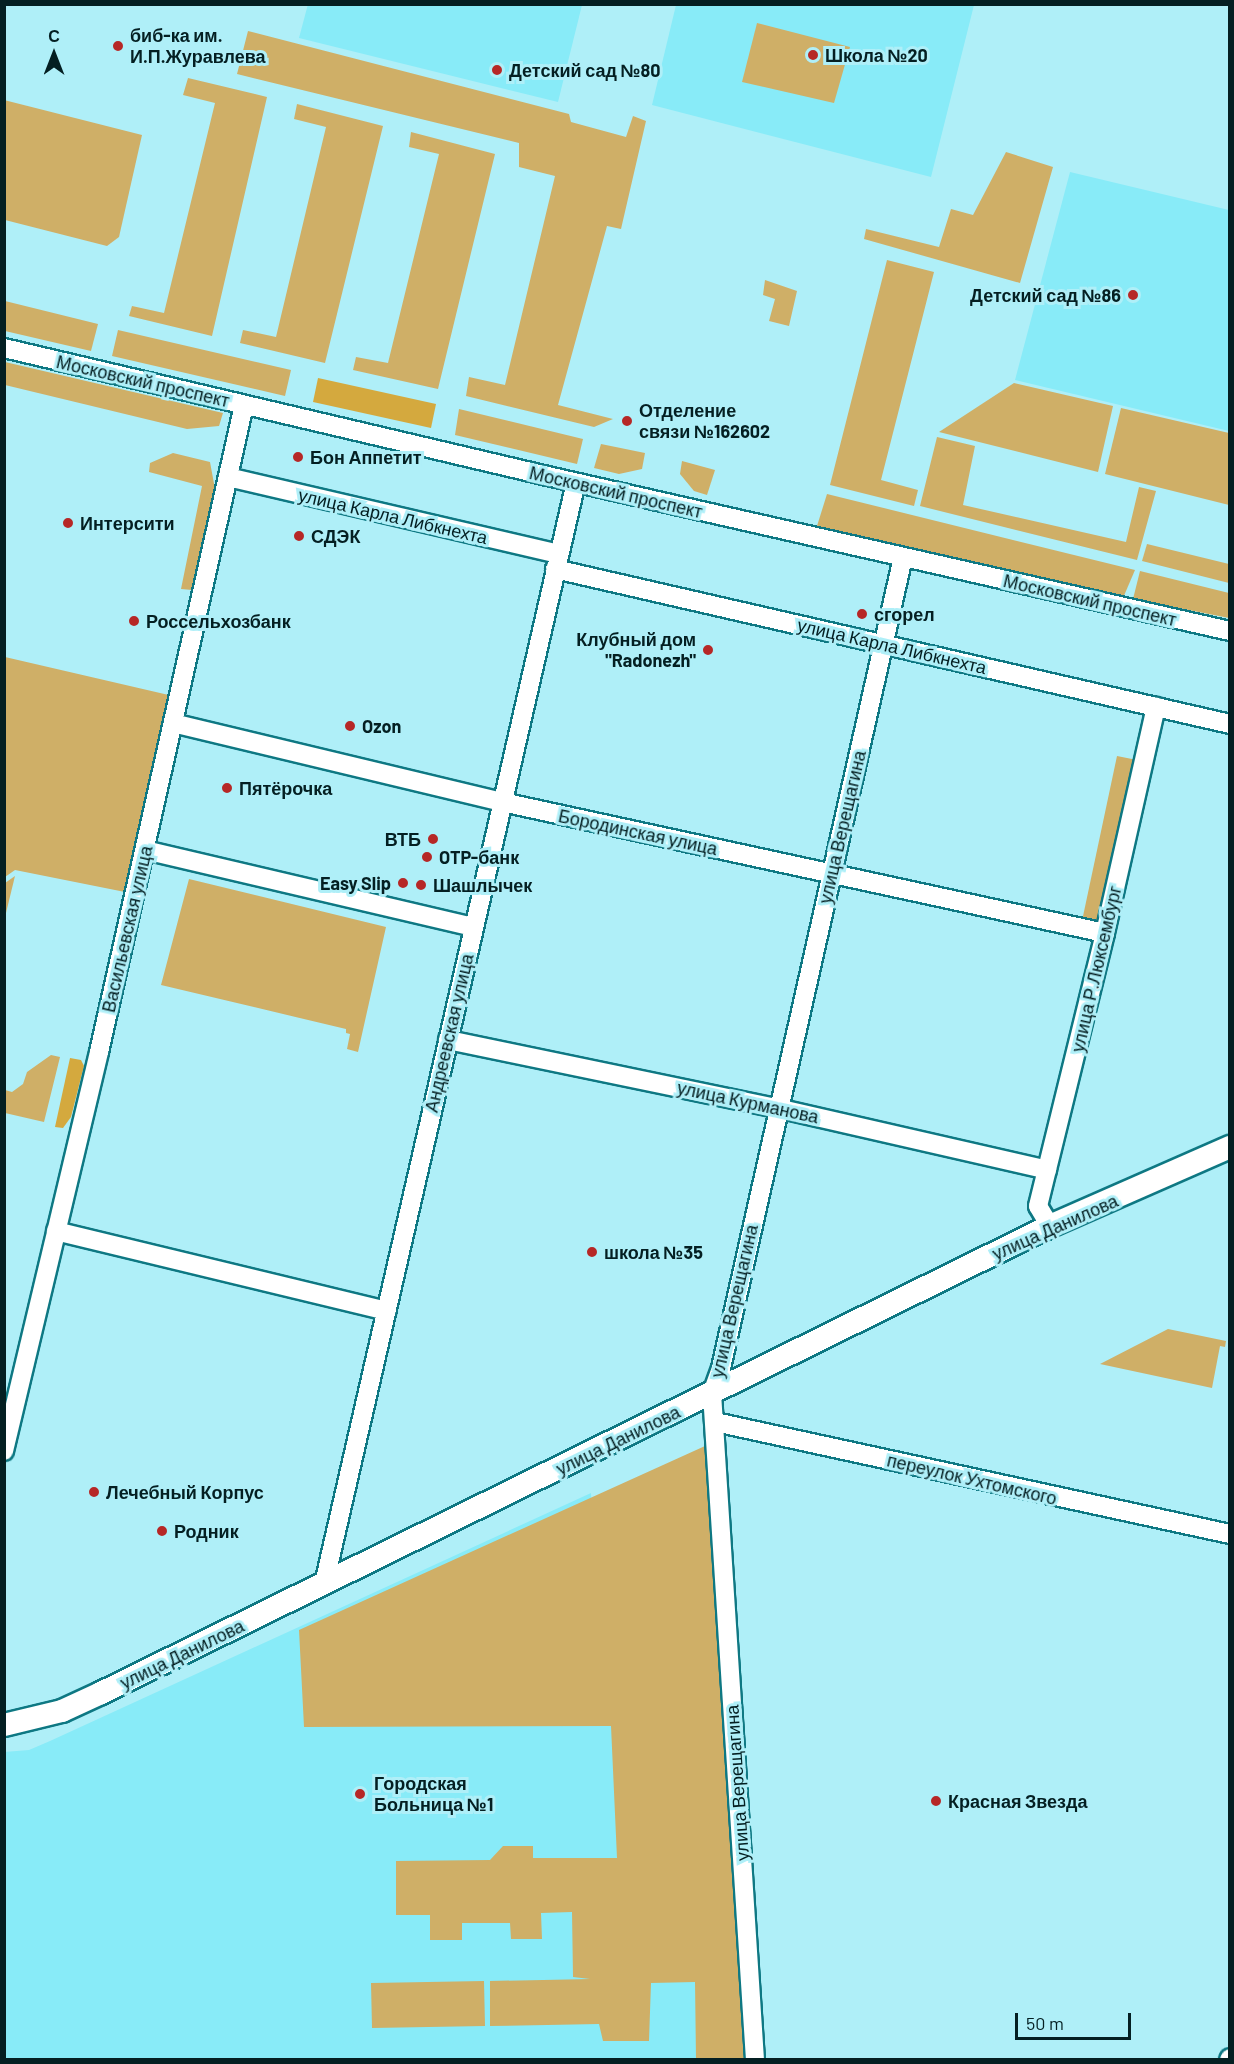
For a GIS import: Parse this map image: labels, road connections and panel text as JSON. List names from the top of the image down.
{
  "streets": {
    "main road": ["улица Данилова"],
    "street": [
      "Московский проспект",
      "улица Карла Либкнехта",
      "улица Верещагина",
      "Бородинская улица",
      "Васильевская улица",
      "улица Р.Люксембург",
      "Андреевская улица",
      "улица Курманова",
      "переулок Ухтомского"
    ]
  },
  "crossings": [
    ["Московский проспект", "улица Верещагина"],
    ["Московский проспект", "Васильевская улица"],
    ["Московский проспект", "Андреевская улица"],
    ["улица Карла Либкнехта", "улица Верещагина"],
    ["улица Карла Либкнехта", "Васильевская улица"],
    ["улица Карла Либкнехта", "улица Р.Люксембург"],
    ["улица Карла Либкнехта", "Андреевская улица"],
    ["улица Верещагина", "Бородинская улица"],
    ["улица Верещагина", "улица Курманова"],
    ["улица Верещагина", "улица Данилова"],
    ["улица Верещагина", "переулок Ухтомского"],
    ["Бородинская улица", "Васильевская улица"],
    ["Бородинская улица", "улица Р.Люксембург"],
    ["Бородинская улица", "Андреевская улица"],
    ["улица Р.Люксембург", "улица Курманова"],
    ["улица Р.Люксембург", "улица Данилова"],
    ["Андреевская улица", "улица Курманова"],
    ["Андреевская улица", "улица Данилова"]
  ],
  "places": [
    "биб-ка им. И.П.Журавлева",
    "Школа №20",
    "Детский сад №80",
    "Детский сад №86",
    "Отделение связи №162602",
    "Бон Аппетит",
    "Интерсити",
    "СДЭК",
    "сгорел",
    "Россельхозбанк",
    "Клубный дом \"Radonezh\"",
    "Ozon",
    "Пятёрочка",
    "ВТБ",
    "OTP-банк",
    "Easy Slip",
    "Шашлычек",
    "школа №35",
    "Лечебный Корпус",
    "Родник",
    "Городская Больница №1",
    "Красная Звезда"
  ],
  "scale_bar": "50 m",
  "north": "top"
}
